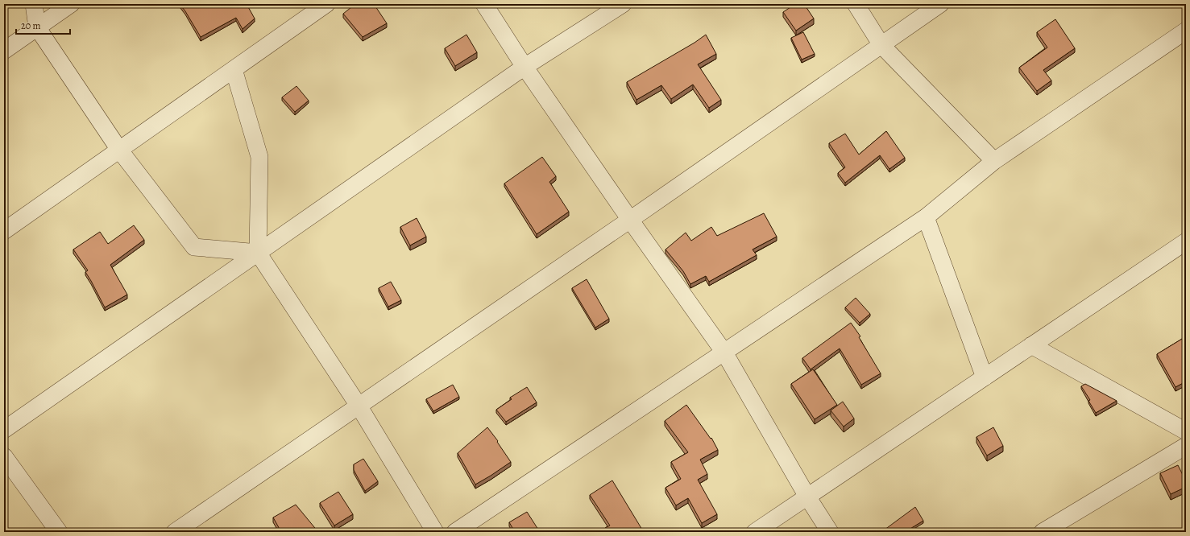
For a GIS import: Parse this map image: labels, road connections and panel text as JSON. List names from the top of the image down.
{
  "scale_bar": "20 m"
}
